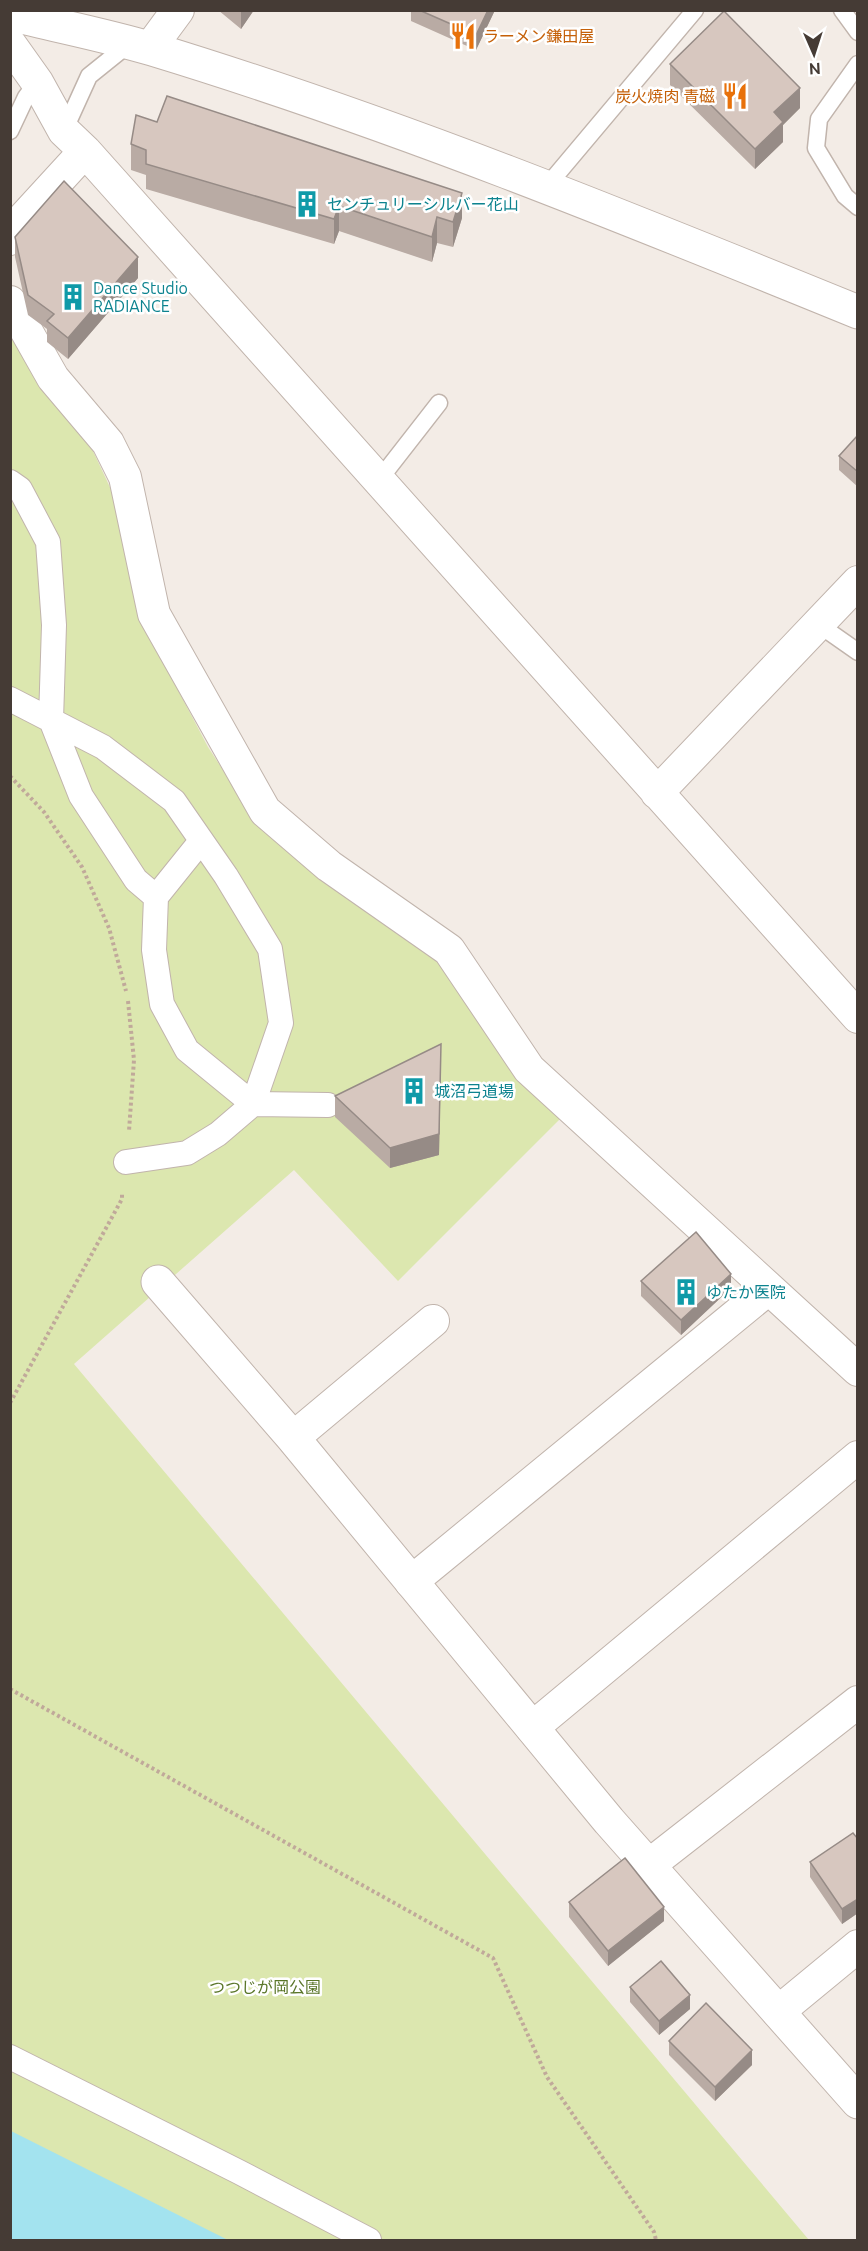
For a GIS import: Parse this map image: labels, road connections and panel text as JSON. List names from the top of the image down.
{
  "parks": ["つつじが岡公園"],
  "places": {
    "restaurant": ["ラーメン鎌田屋", "炭火焼肉 青磁"],
    "building": [
      "センチュリーシルバー花山",
      "Dance Studio RADIANCE",
      "城沼弓道場",
      "ゆたか医院"
    ]
  },
  "north": "bottom"
}
